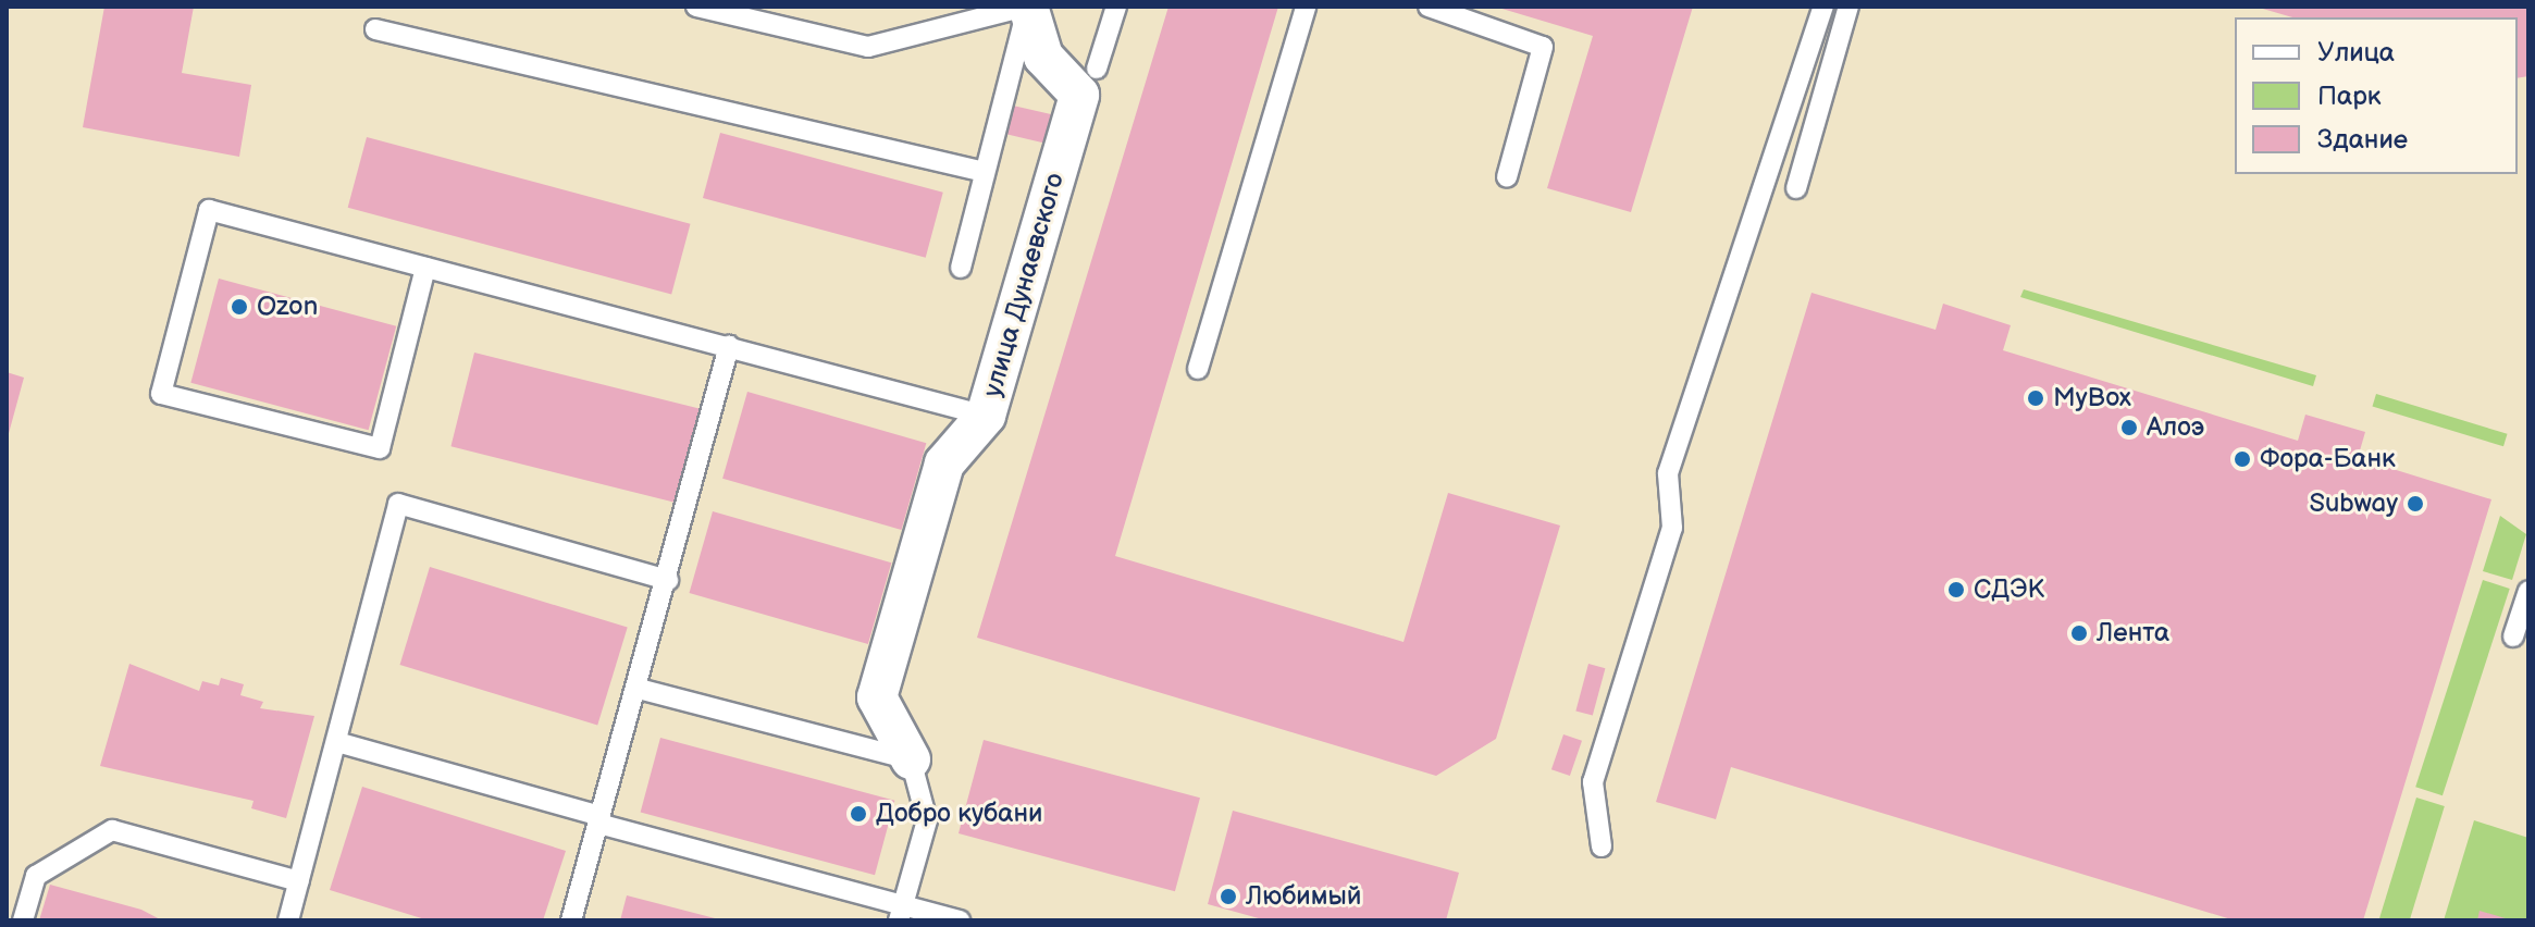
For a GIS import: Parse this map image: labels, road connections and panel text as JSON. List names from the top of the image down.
{
  "streets": {
    "street": ["улица Дунаевского"]
  },
  "places": [
    "Ozon",
    "MyBox",
    "Алоэ",
    "Фора-Банк",
    "Subway",
    "СДЭК",
    "Лента",
    "Добро кубани",
    "Любимый"
  ],
  "legend": ["Улица", "Парк", "Здание"]
}
